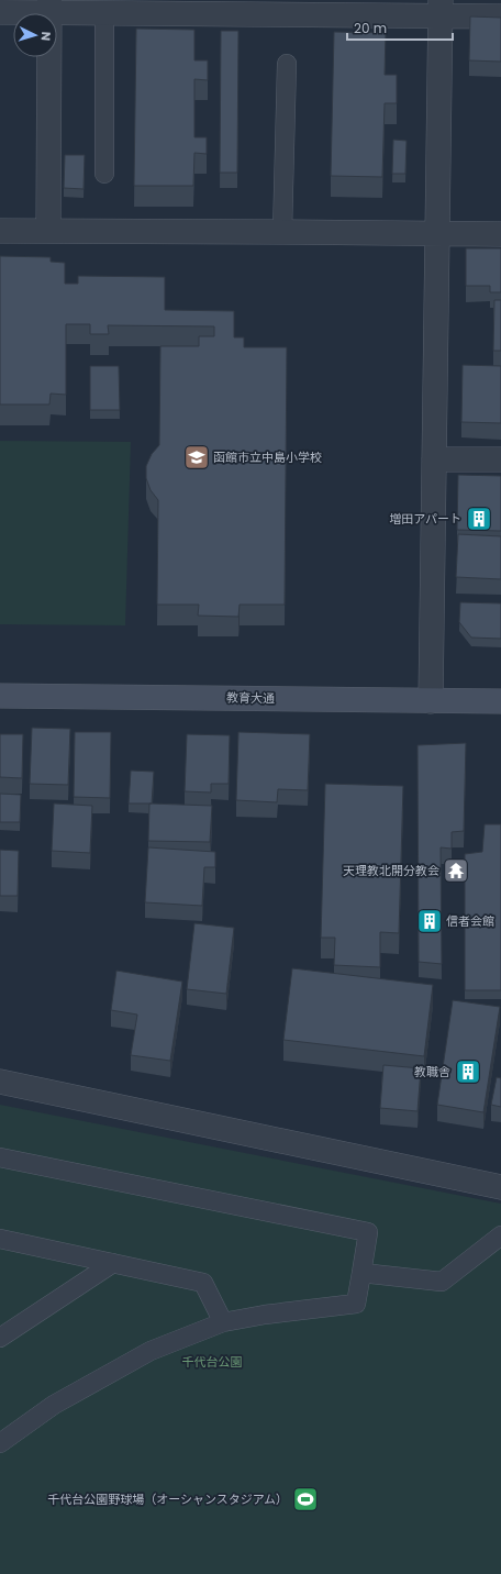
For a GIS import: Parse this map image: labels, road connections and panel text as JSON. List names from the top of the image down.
{
  "streets": {
    "street": ["教育大通"]
  },
  "parks": ["千代台公園"],
  "places": {
    "school or university": ["函館市立中島小学校"],
    "building": ["増田アパート", "信者会館", "教職舎"],
    "temple": ["天理教北開分教会"],
    "sports": ["千代台公園野球場（オーシャンスタジアム）"]
  },
  "scale_bar": "20 m",
  "north": "right"
}
